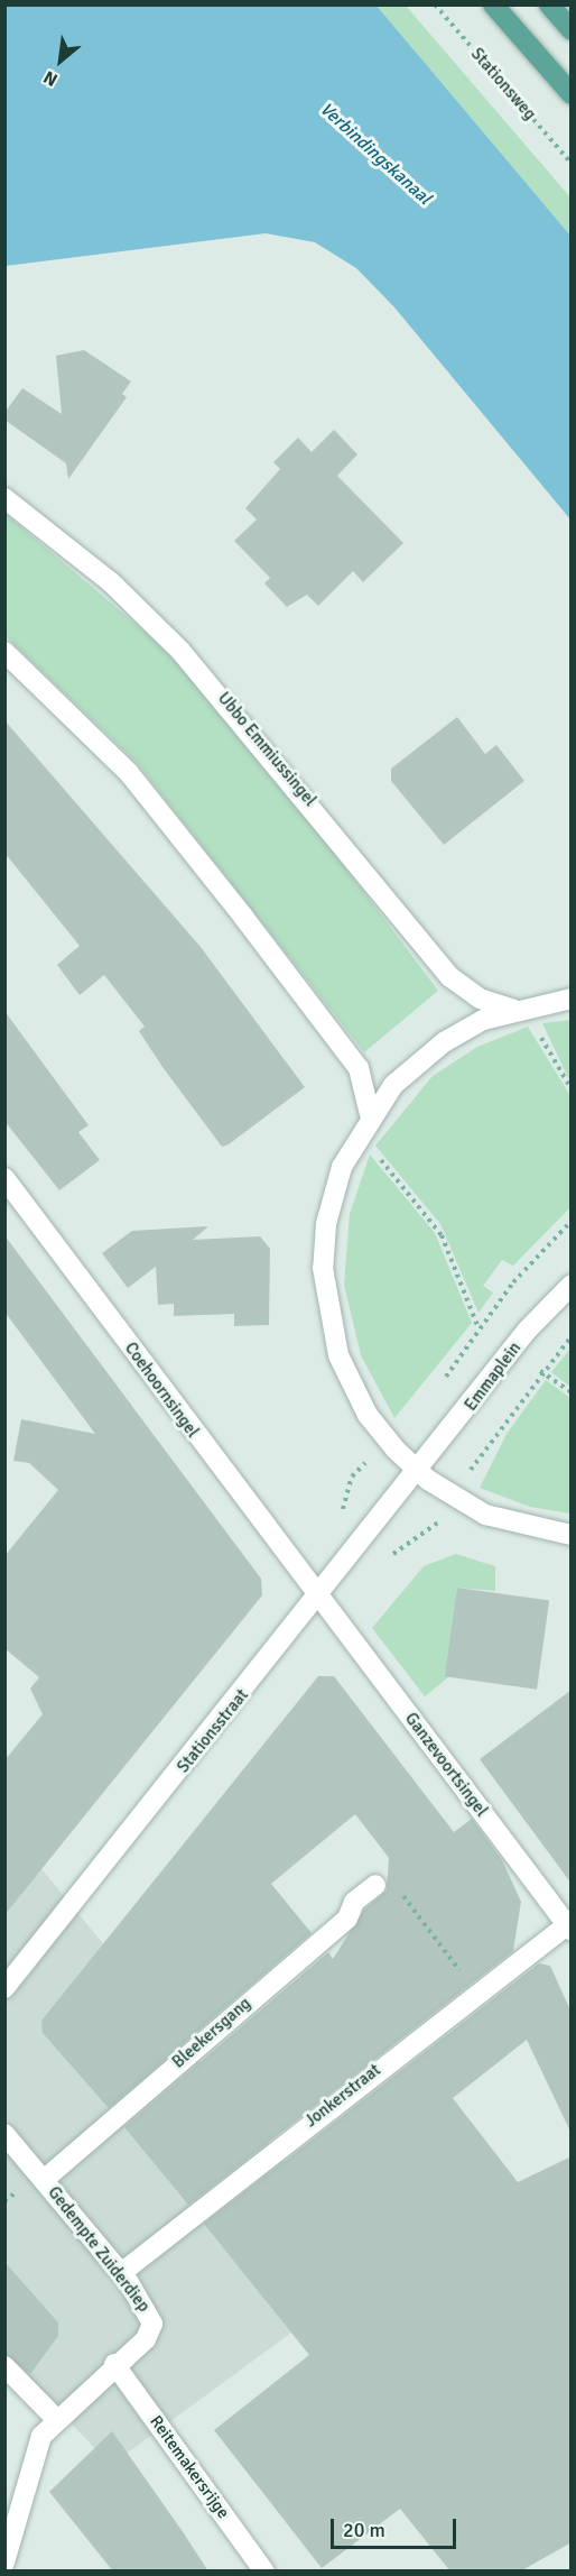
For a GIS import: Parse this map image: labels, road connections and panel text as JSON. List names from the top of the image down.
{
  "streets": {
    "street": [
      "Ubbo Emmiussingel",
      "Emmaplein",
      "Coehoornsingel",
      "Stationsstraat",
      "Ganzevoortsingel",
      "Bleekersgang",
      "Jonkerstraat",
      "Gedempte Zuiderdiep",
      "Reitemakersrijge"
    ],
    "path": ["Stationsweg"]
  },
  "crossings": [
    ["Emmaplein", "Stationsstraat"],
    ["Coehoornsingel", "Stationsstraat"],
    ["Coehoornsingel", "Ganzevoortsingel"],
    ["Stationsstraat", "Ganzevoortsingel"],
    ["Ganzevoortsingel", "Jonkerstraat"],
    ["Bleekersgang", "Gedempte Zuiderdiep"],
    ["Jonkerstraat", "Gedempte Zuiderdiep"],
    ["Gedempte Zuiderdiep", "Reitemakersrijge"]
  ],
  "water": ["Verbindingskanaal"],
  "scale_bar": "20 m",
  "north": "bottom left"
}
